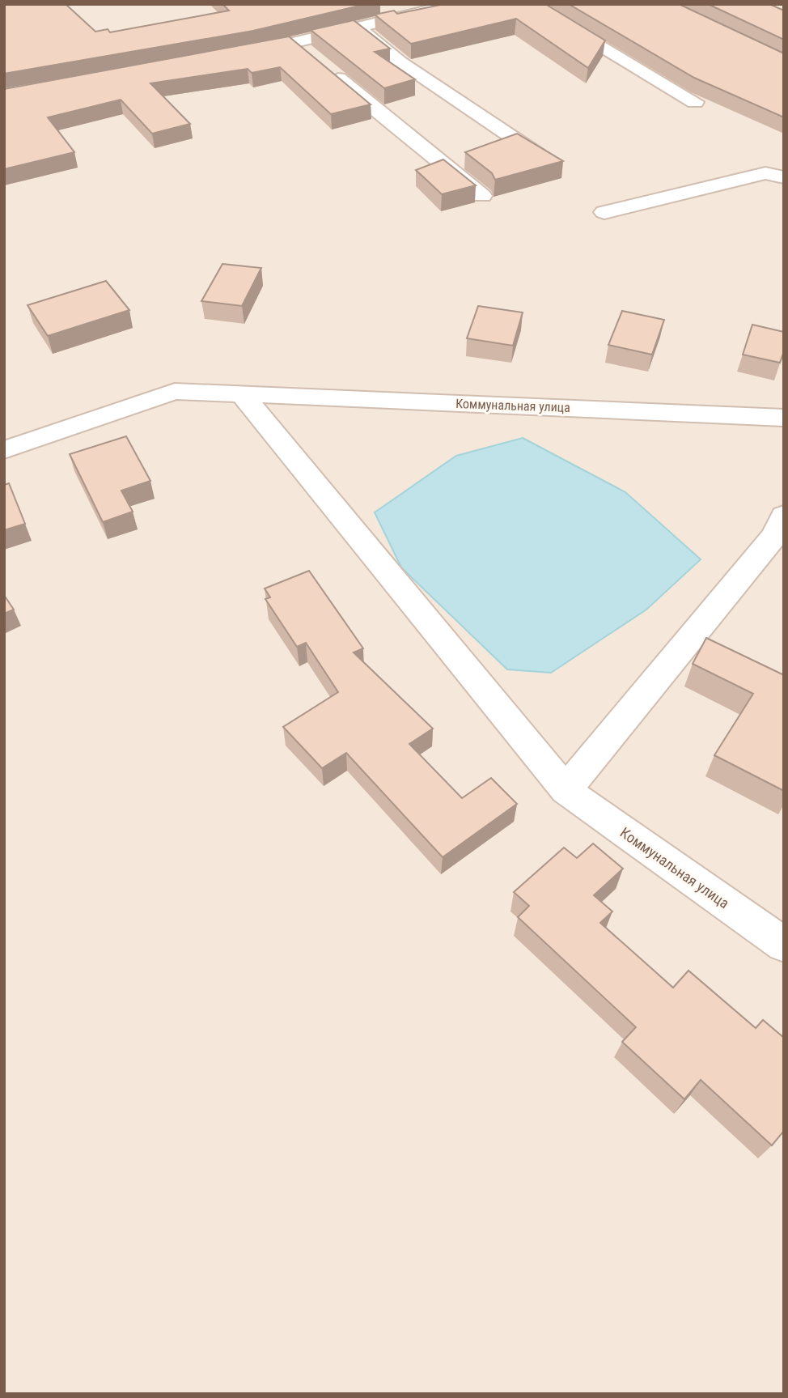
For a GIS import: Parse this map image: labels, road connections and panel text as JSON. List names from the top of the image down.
{
  "streets": {
    "street": ["Коммунальная улица"]
  }
}
